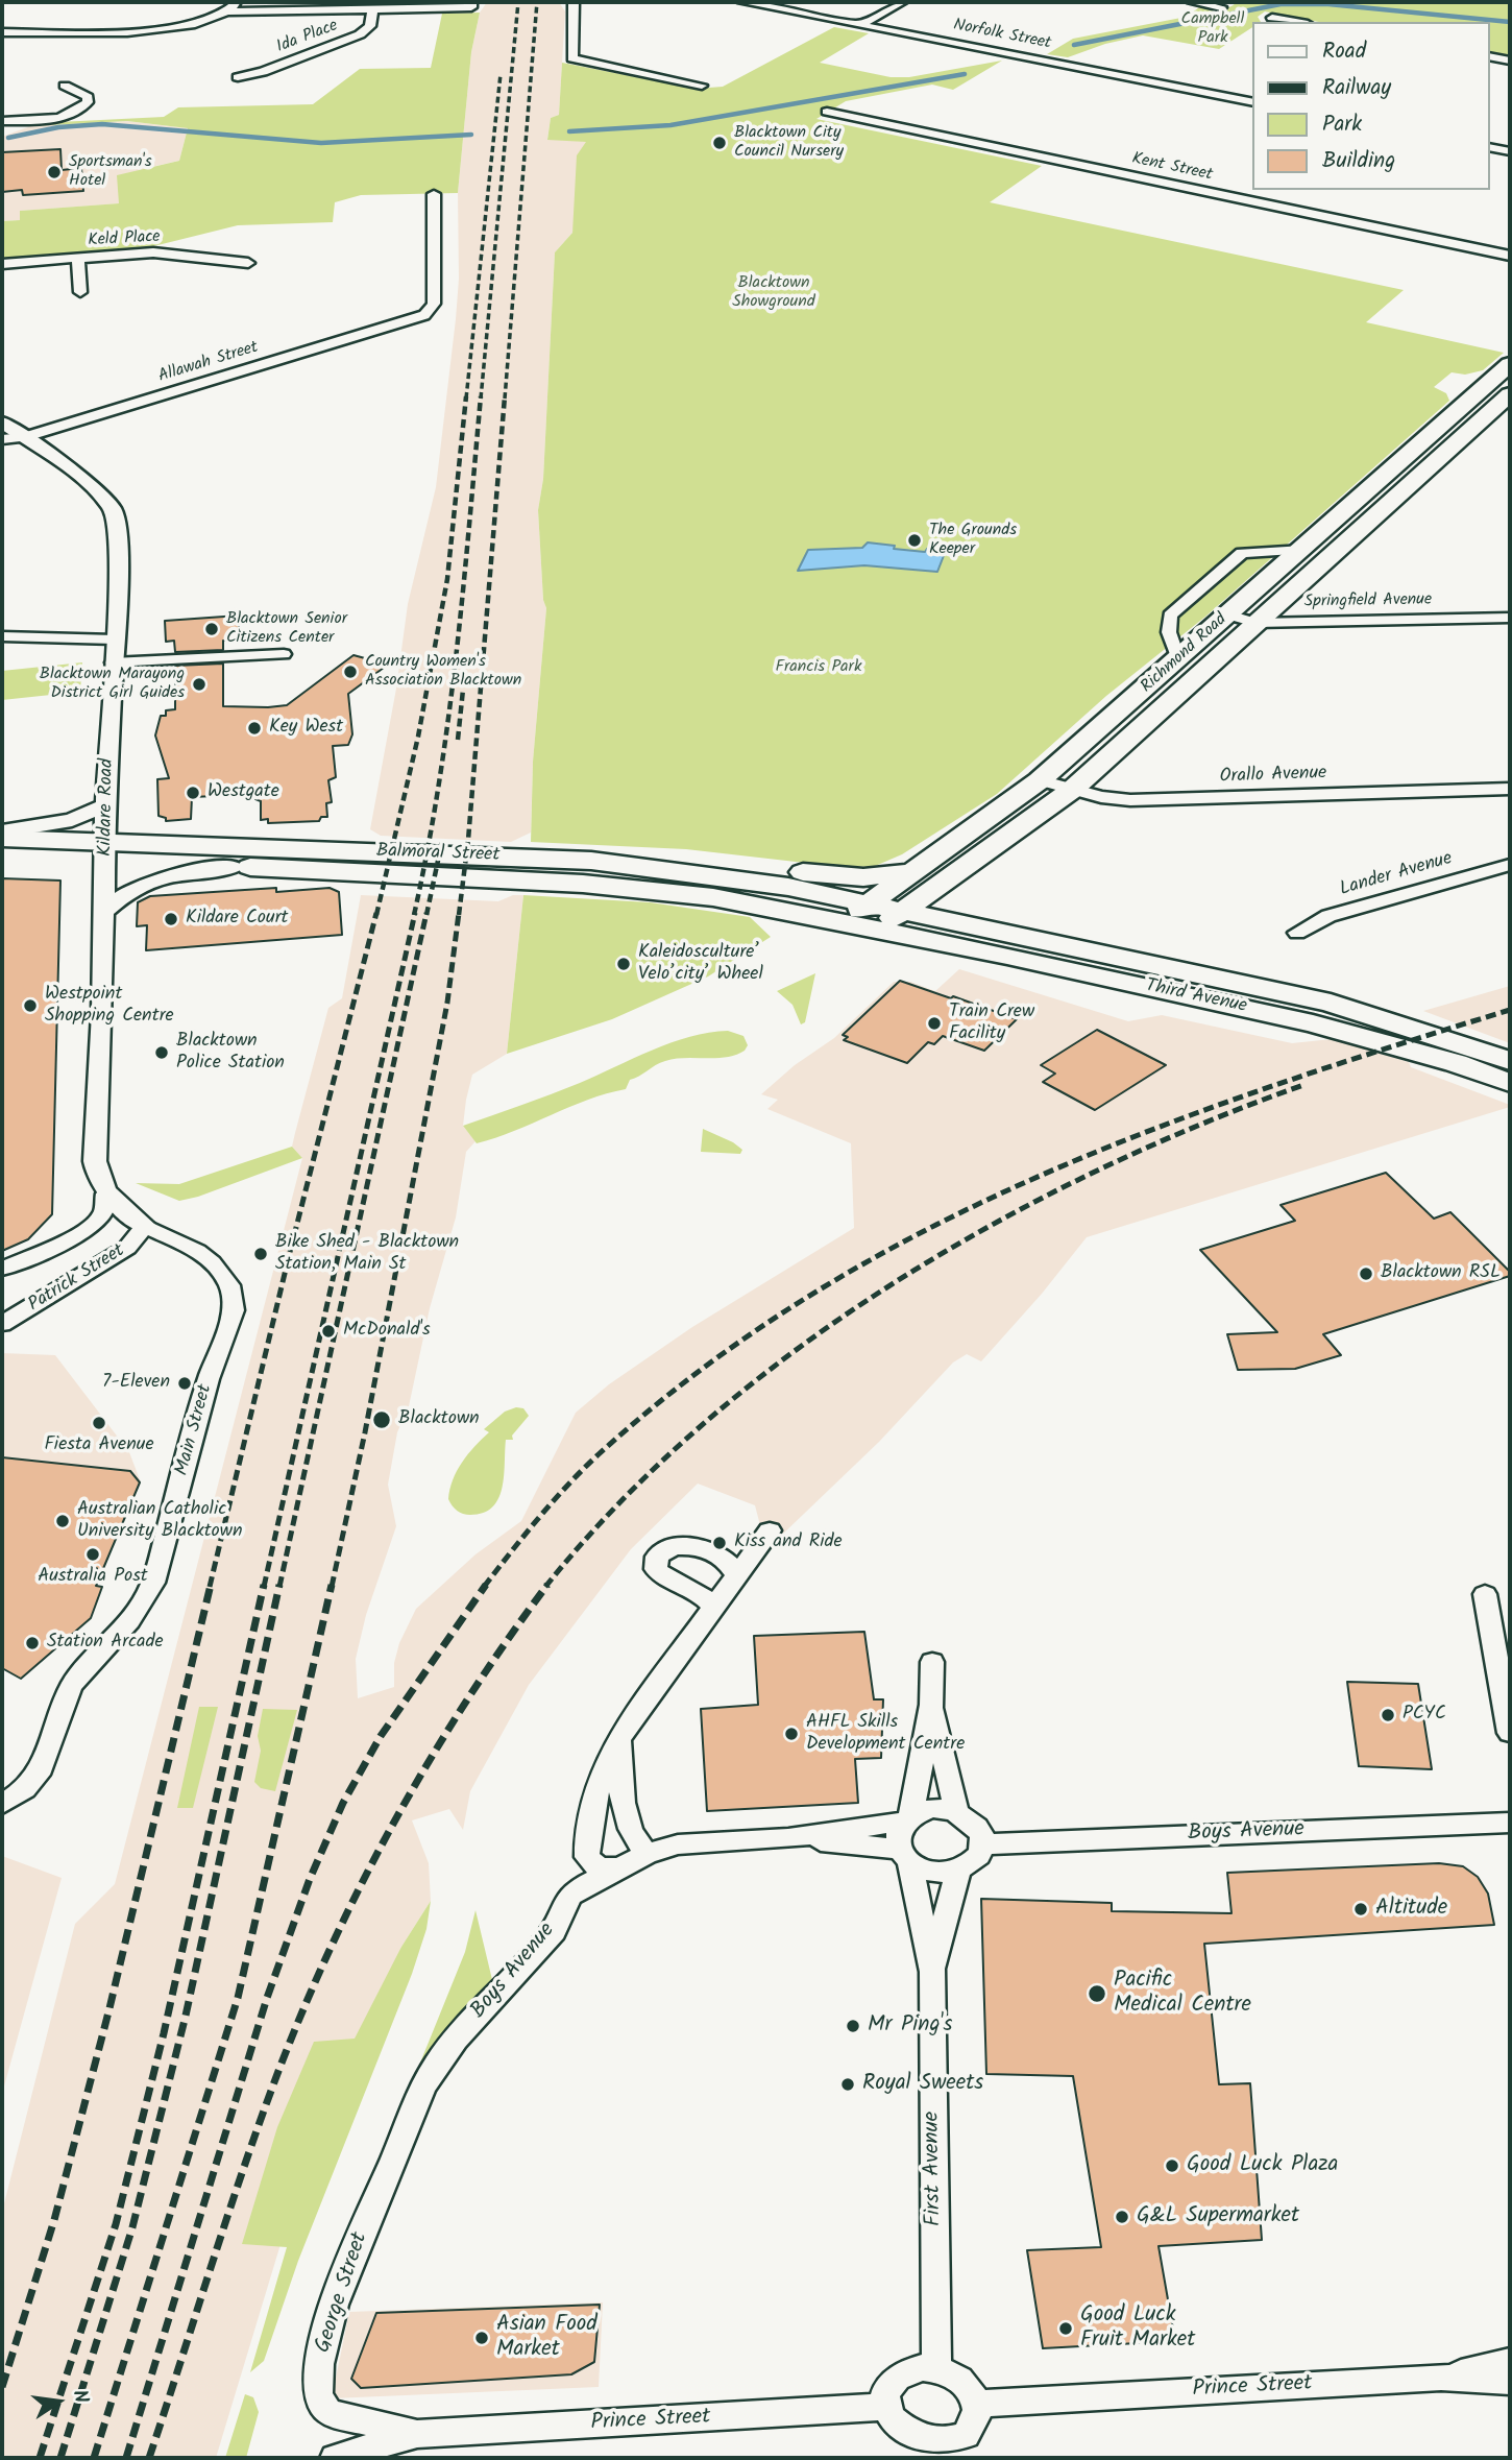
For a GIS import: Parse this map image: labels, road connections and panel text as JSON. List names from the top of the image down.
{
  "streets": {
    "main road": ["Richmond Road", "Balmoral Street", "Third Avenue"],
    "street": [
      "Norfolk Street",
      "Ida Place",
      "Kent Street",
      "Keld Place",
      "Allawah Street",
      "Springfield Avenue",
      "Orallo Avenue",
      "Kildare Road",
      "Lander Avenue",
      "Patrick Street",
      "Main Street",
      "Boys Avenue",
      "First Avenue",
      "George Street",
      "Prince Street"
    ]
  },
  "crossings": [
    ["Allawah Street", "Kildare Road"],
    ["Springfield Avenue", "Richmond Road"],
    ["Richmond Road", "Orallo Avenue"],
    ["Richmond Road", "Balmoral Street"],
    ["Richmond Road", "Third Avenue"],
    ["Kildare Road", "Balmoral Street"],
    ["Balmoral Street", "Third Avenue"],
    ["Patrick Street", "Main Street"],
    ["Boys Avenue", "First Avenue"],
    ["Boys Avenue", "George Street"],
    ["First Avenue", "Prince Street"],
    ["George Street", "Prince Street"]
  ],
  "parks": ["Campbell Park", "Blacktown Showground", "Francis Park"],
  "places": [
    "Blacktown City Council Nursery",
    "Sportsman's Hotel",
    "The Grounds Keeper",
    "Blacktown Senior Citizens Center",
    "Country Women's Association Blacktown",
    "Blacktown Marayong District Girl Guides",
    "Key West",
    "Westgate",
    "Kildare Court",
    "Kaleidosculture’ Velo’city’ Wheel",
    "Westpoint Shopping Centre",
    "Train Crew Facility",
    "Blacktown Police Station",
    "Bike Shed - Blacktown Station, Main St",
    "Blacktown RSL",
    "McDonald's",
    "7-Eleven",
    "Blacktown",
    "Fiesta Avenue",
    "Australian Catholic University Blacktown",
    "Kiss and Ride",
    "Australia Post",
    "Station Arcade",
    "PCYC",
    "AHFL Skills Development Centre",
    "Altitude",
    "Pacific Medical Centre",
    "Mr Ping's",
    "Royal Sweets",
    "Good Luck Plaza",
    "G&L Supermarket",
    "Good Luck Fruit Market",
    "Asian Food Market"
  ],
  "legend": [
    "Road",
    "Railway",
    "Park",
    "Building"
  ],
  "north": "right"
}
